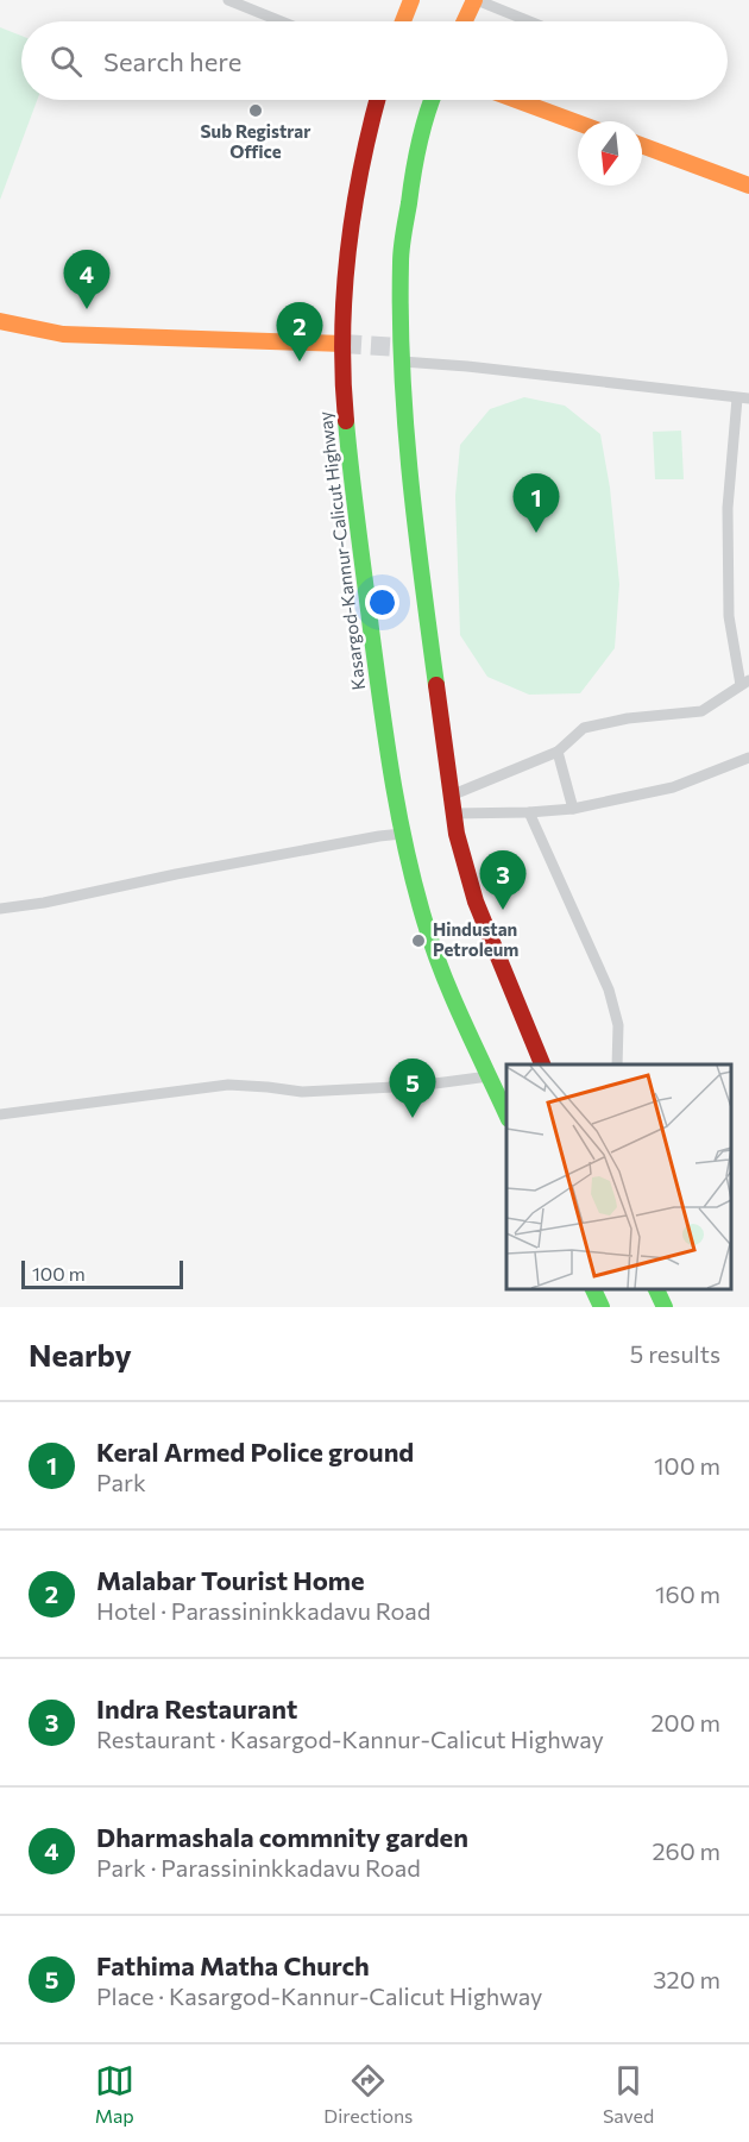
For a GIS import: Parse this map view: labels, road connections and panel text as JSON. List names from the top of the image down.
{
  "streets": {
    "main road": ["Kasargod-Kannur-Calicut Highway"]
  },
  "places": ["Sub Registrar Office", "Hindustan Petroleum"],
  "scale_bar": "100 m",
  "north": "bottom",
  "page": {
    "search": "Search here",
    "pins": [
      "4",
      "2",
      "1",
      "3",
      "5"
    ],
    "scale": "100 m",
    "heading": ["Nearby", "5 results"],
    "list": [
      {
        "mark": "1",
        "name": "Keral Armed Police ground",
        "note": "Park",
        "value": "100 m"
      },
      {
        "mark": "2",
        "name": "Malabar Tourist Home",
        "note": "Hotel · Parassininkkadavu Road",
        "value": "160 m"
      },
      {
        "mark": "3",
        "name": "Indra Restaurant",
        "note": "Restaurant · Kasargod-Kannur-Calicut Highway",
        "value": "200 m"
      },
      {
        "mark": "4",
        "name": "Dharmashala commnity garden",
        "note": "Park · Parassininkkadavu Road",
        "value": "260 m"
      },
      {
        "mark": "5",
        "name": "Fathima Matha Church",
        "note": "Place · Kasargod-Kannur-Calicut Highway",
        "value": "320 m"
      }
    ],
    "nav": ["Map", "Directions", "Saved"]
  }
}
